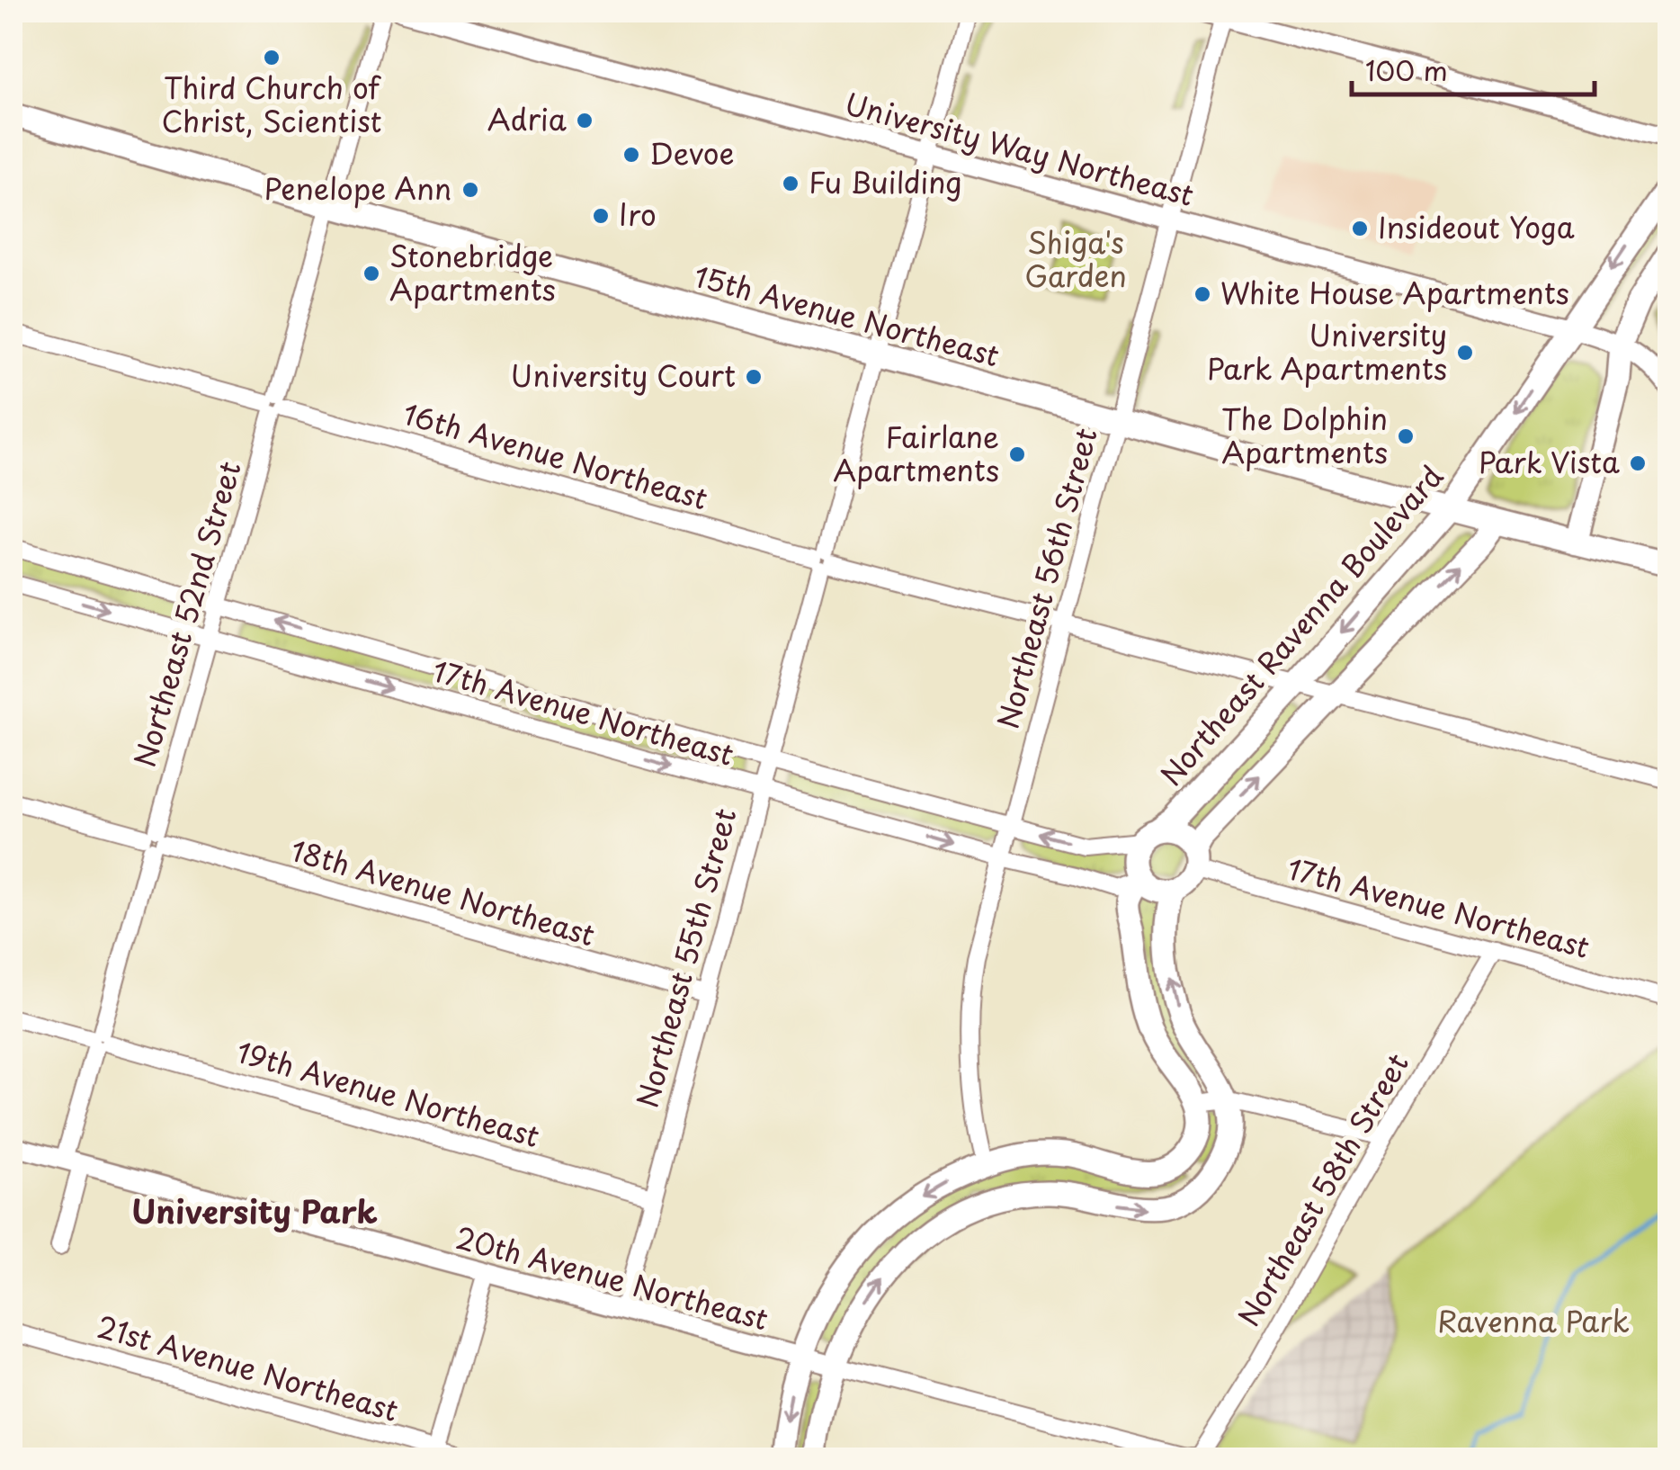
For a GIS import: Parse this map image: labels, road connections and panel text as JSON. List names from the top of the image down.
{
  "streets": {
    "main road": ["15th Avenue Northeast", "Northeast Ravenna Boulevard"],
    "street": [
      "University Way Northeast",
      "16th Avenue Northeast",
      "Northeast 56th Street",
      "Northeast 52nd Street",
      "17th Avenue Northeast",
      "18th Avenue Northeast",
      "Northeast 55th Street",
      "19th Avenue Northeast",
      "Northeast 58th Street",
      "20th Avenue Northeast",
      "21st Avenue Northeast"
    ]
  },
  "crossings": [
    ["University Way Northeast", "Northeast 56th Street"],
    ["University Way Northeast", "Northeast Ravenna Boulevard"],
    ["University Way Northeast", "Northeast 55th Street"],
    ["15th Avenue Northeast", "Northeast 56th Street"],
    ["15th Avenue Northeast", "Northeast 52nd Street"],
    ["15th Avenue Northeast", "Northeast Ravenna Boulevard"],
    ["15th Avenue Northeast", "Northeast 55th Street"],
    ["16th Avenue Northeast", "Northeast 56th Street"],
    ["16th Avenue Northeast", "Northeast 52nd Street"],
    ["16th Avenue Northeast", "Northeast Ravenna Boulevard"],
    ["16th Avenue Northeast", "Northeast 55th Street"],
    ["Northeast 56th Street", "17th Avenue Northeast"],
    ["Northeast 52nd Street", "17th Avenue Northeast"],
    ["Northeast 52nd Street", "18th Avenue Northeast"],
    ["Northeast 52nd Street", "19th Avenue Northeast"],
    ["Northeast 52nd Street", "20th Avenue Northeast"],
    ["Northeast Ravenna Boulevard", "17th Avenue Northeast"],
    ["17th Avenue Northeast", "Northeast 55th Street"],
    ["17th Avenue Northeast", "Northeast 58th Street"],
    ["18th Avenue Northeast", "Northeast 55th Street"],
    ["Northeast 55th Street", "19th Avenue Northeast"],
    ["Northeast 55th Street", "20th Avenue Northeast"],
    ["Northeast 58th Street", "20th Avenue Northeast"]
  ],
  "districts": ["University Park"],
  "parks": ["Shiga's Garden", "Ravenna Park"],
  "places": [
    "Third Church of Christ, Scientist",
    "Adria",
    "Devoe",
    "Fu Building",
    "Penelope Ann",
    "Iro",
    "Insideout Yoga",
    "Stonebridge Apartments",
    "White House Apartments",
    "University Park Apartments",
    "University Court",
    "The Dolphin Apartments",
    "Fairlane Apartments",
    "Park Vista"
  ],
  "scale_bar": "100 m"
}
